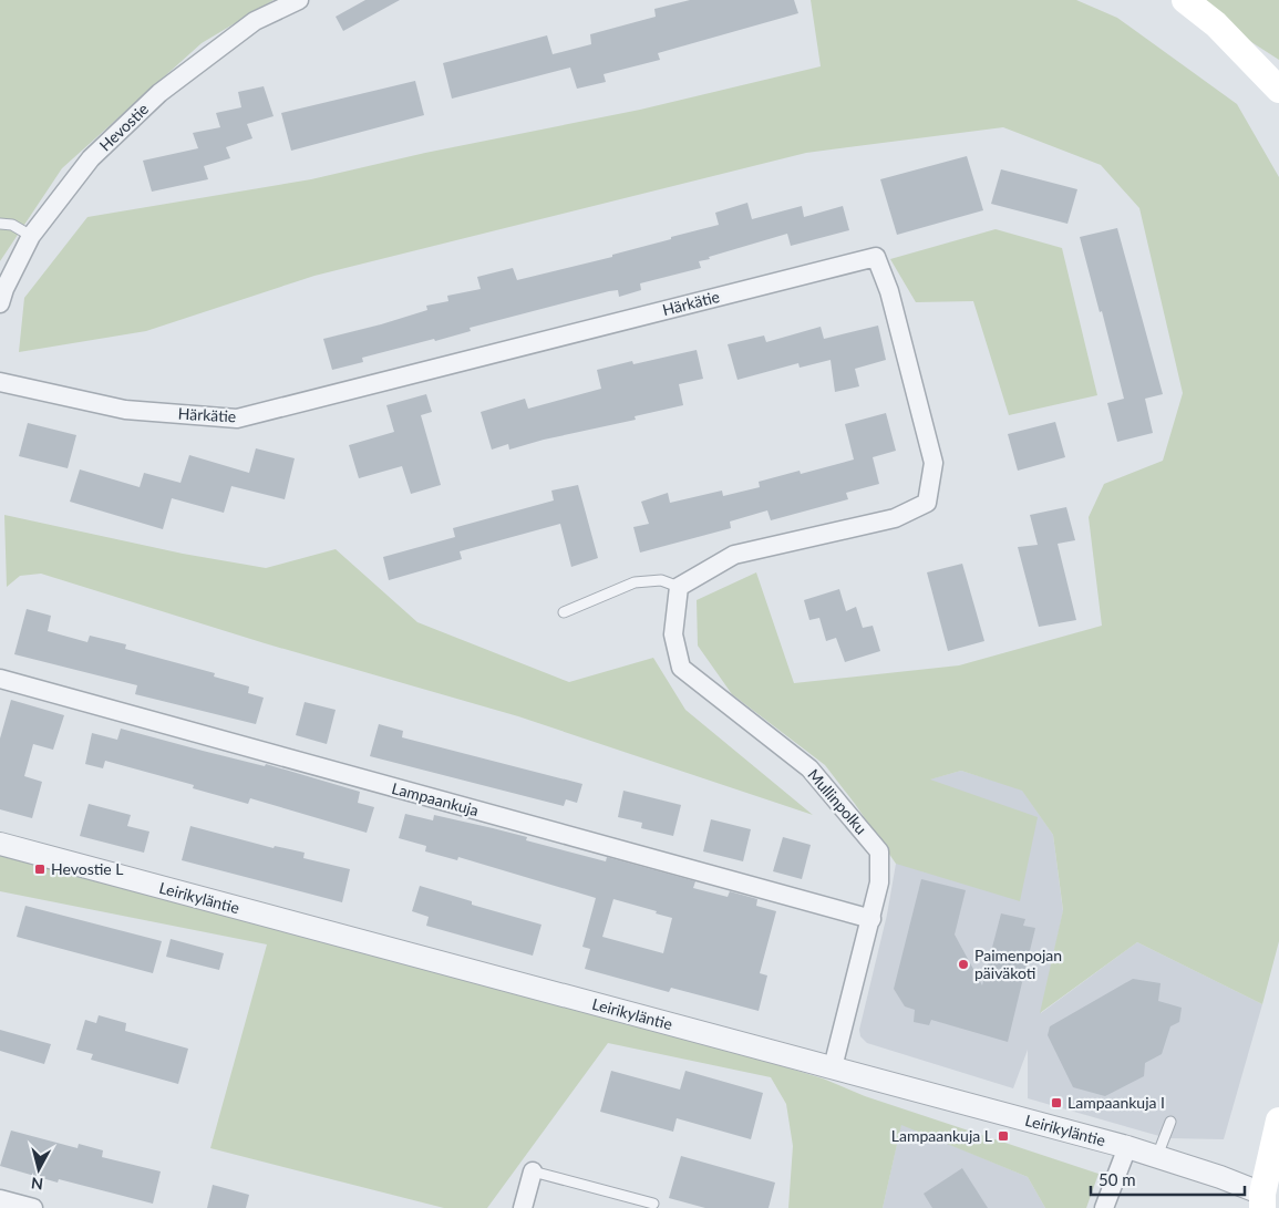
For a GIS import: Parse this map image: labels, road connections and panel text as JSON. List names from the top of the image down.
{
  "streets": {
    "street": [
      "Hevostie",
      "Härkätie",
      "Lampaankuja",
      "Mullinpolku",
      "Leirikyläntie"
    ]
  },
  "crossings": [
    ["Härkätie", "Mullinpolku"],
    ["Lampaankuja", "Mullinpolku"],
    ["Mullinpolku", "Leirikyläntie"]
  ],
  "places": {
    "transit": ["Hevostie L", "Lampaankuja I", "Lampaankuja L"],
    "other": ["Paimenpojan päiväkoti"]
  },
  "scale_bar": "50 m",
  "north": "bottom"
}
